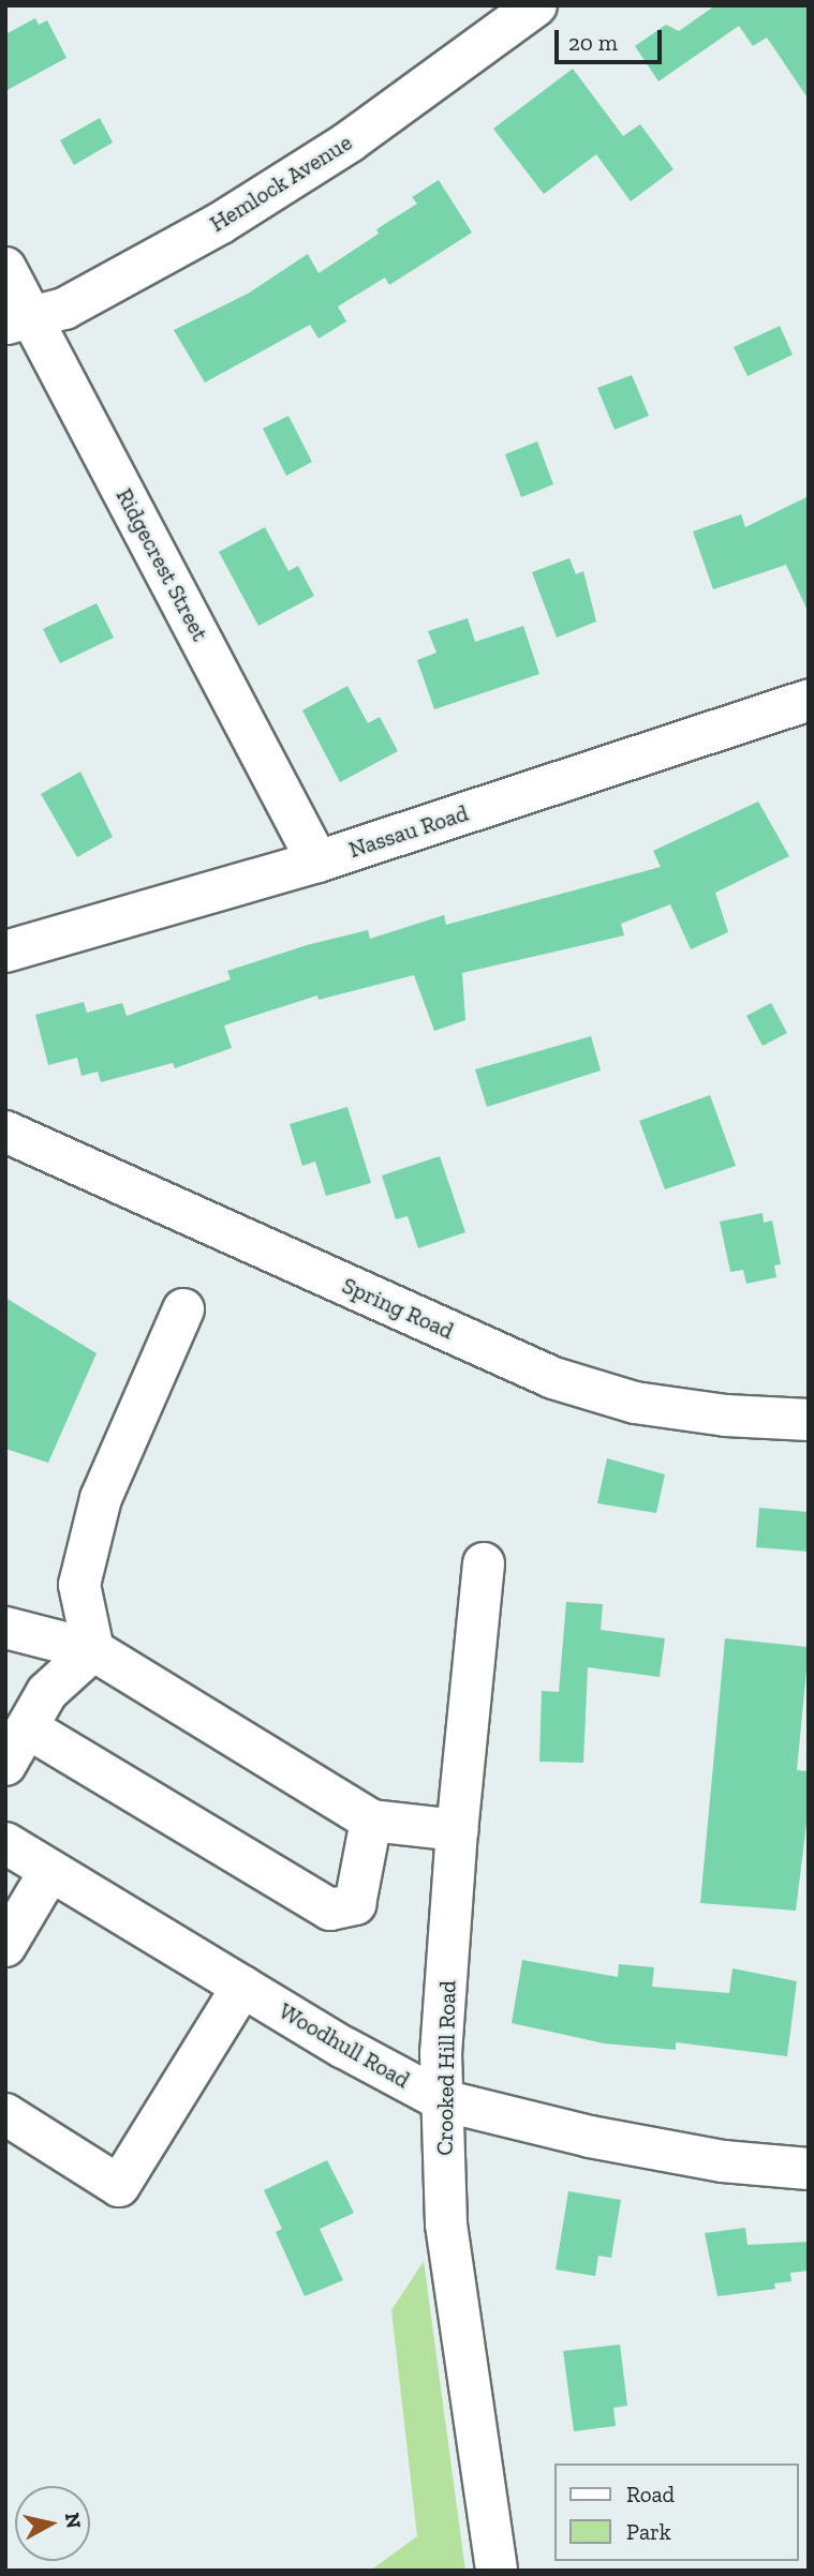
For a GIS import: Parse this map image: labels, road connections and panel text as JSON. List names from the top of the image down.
{
  "streets": {
    "street": [
      "Hemlock Avenue",
      "Ridgecrest Street",
      "Nassau Road",
      "Spring Road",
      "Woodhull Road",
      "Crooked Hill Road"
    ]
  },
  "crossings": [
    ["Hemlock Avenue", "Ridgecrest Street"],
    ["Ridgecrest Street", "Nassau Road"],
    ["Woodhull Road", "Crooked Hill Road"]
  ],
  "legend": ["Road", "Park"],
  "scale_bar": "20 m",
  "north": "right"
}
